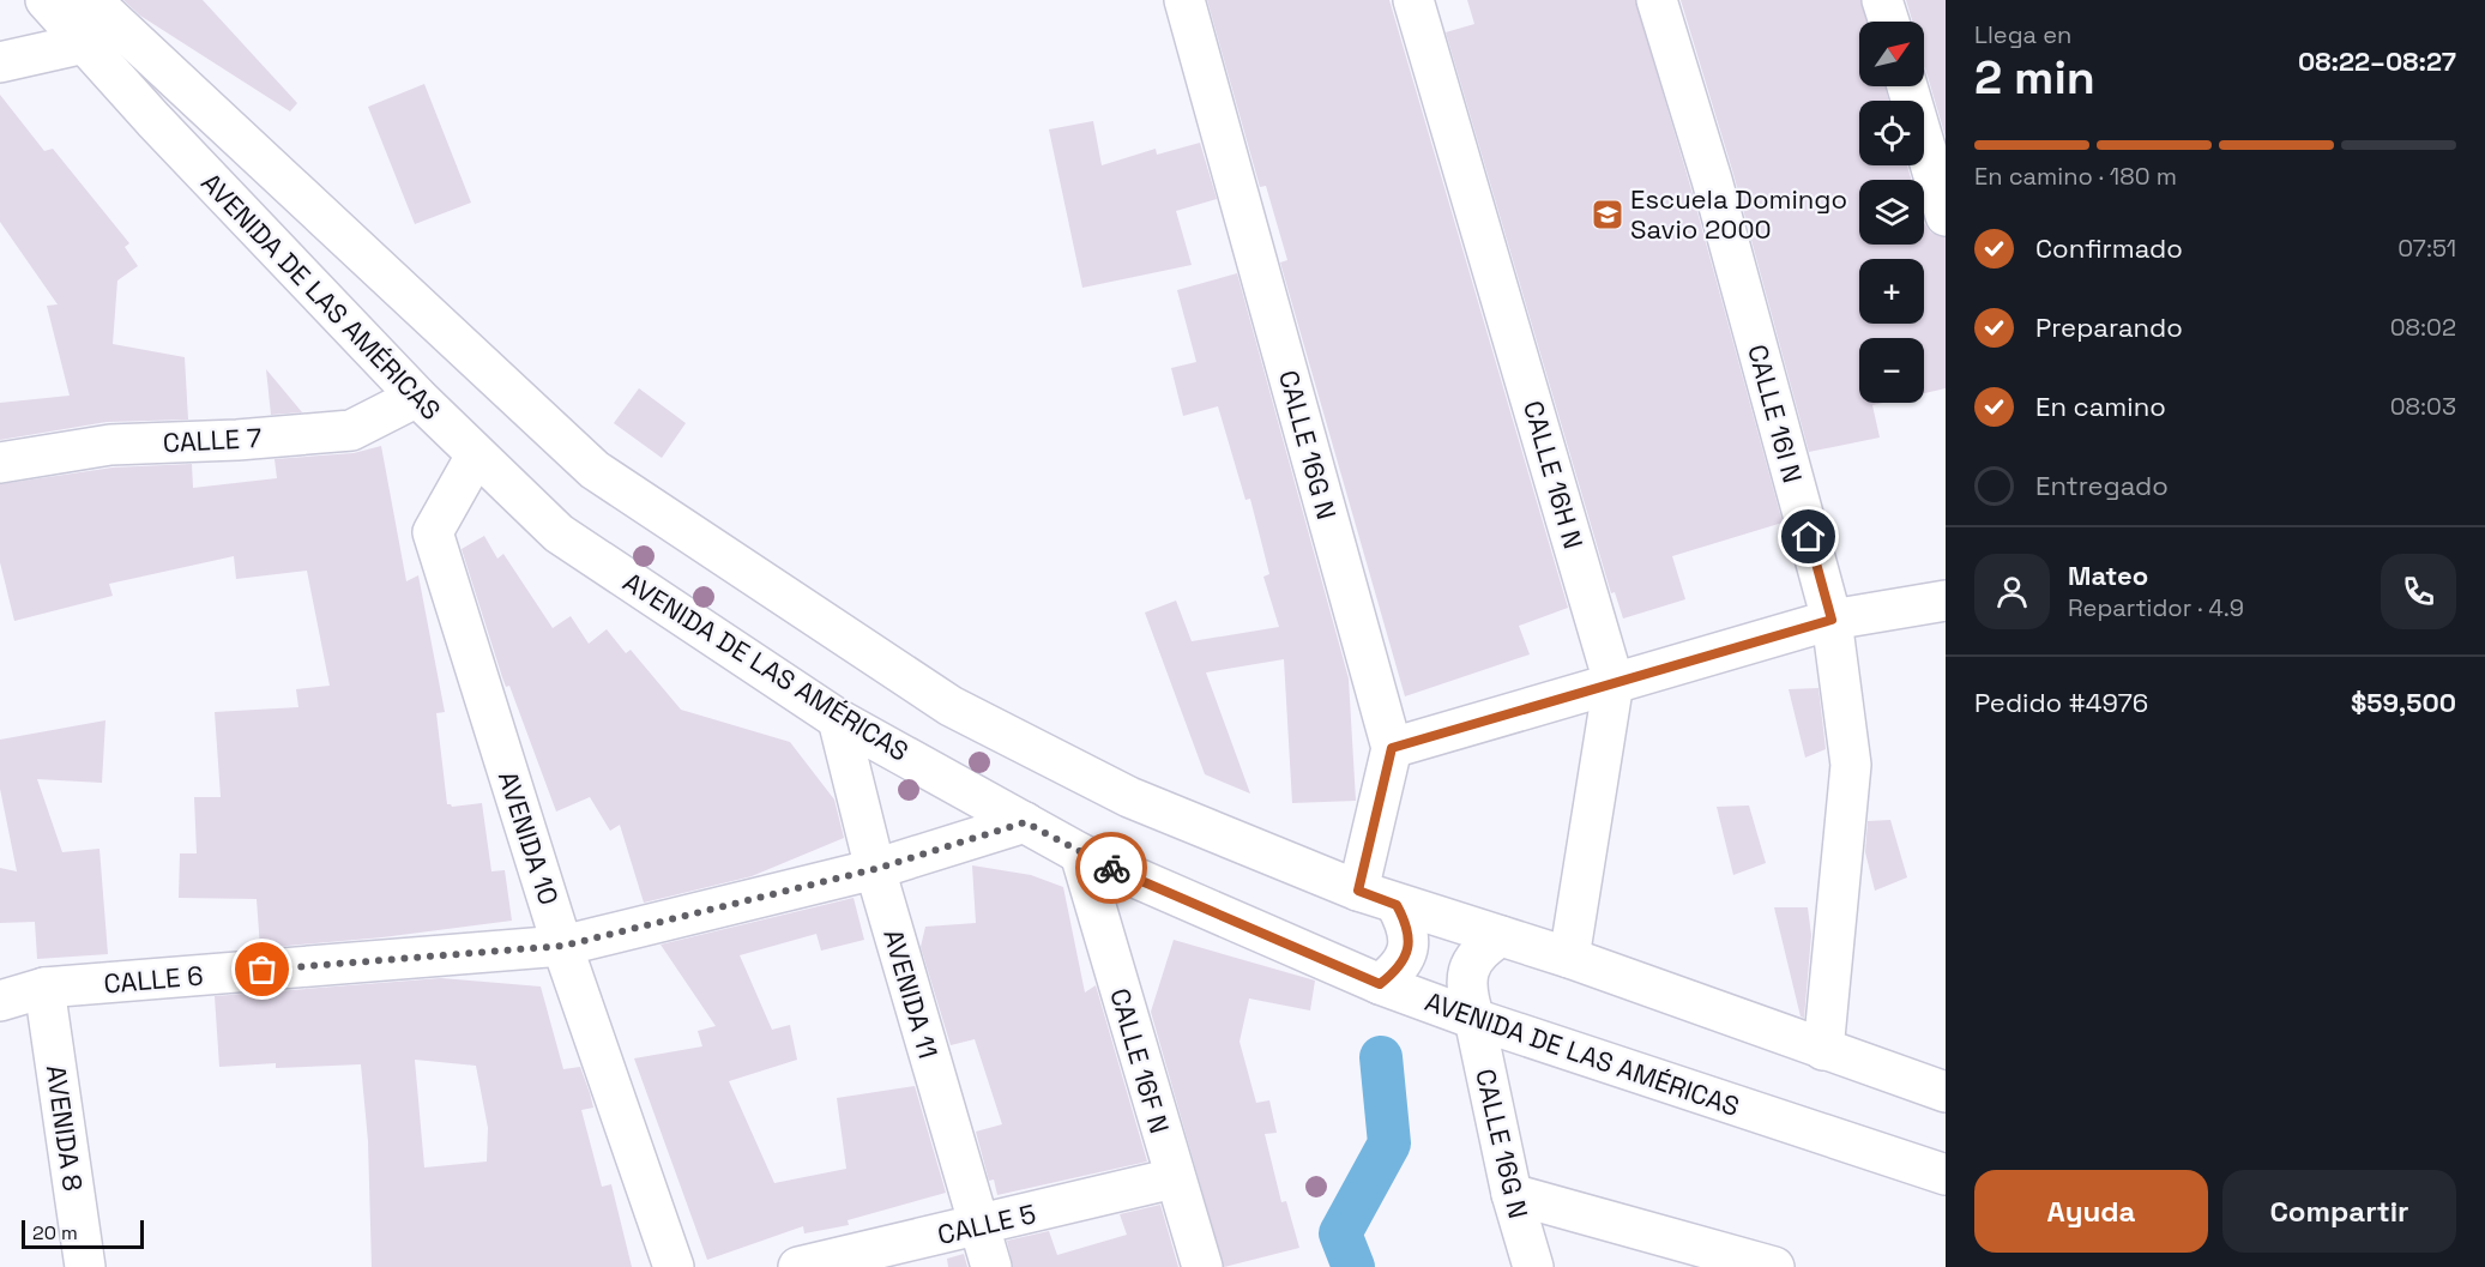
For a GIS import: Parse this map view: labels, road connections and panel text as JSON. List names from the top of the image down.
{
  "streets": {
    "street": [
      "AVENIDA DE LAS AMÉRICAS",
      "CALLE 16I N",
      "CALLE 7",
      "CALLE 16G N",
      "CALLE 16H N",
      "AVENIDA 10",
      "CALLE 6",
      "AVENIDA 11",
      "CALLE 16F N",
      "AVENIDA 8",
      "CALLE 5"
    ]
  },
  "crossings": [
    ["AVENIDA DE LAS AMÉRICAS", "CALLE 16I N"],
    ["AVENIDA DE LAS AMÉRICAS", "CALLE 7"],
    ["AVENIDA DE LAS AMÉRICAS", "CALLE 16G N"],
    ["AVENIDA DE LAS AMÉRICAS", "CALLE 16H N"],
    ["AVENIDA DE LAS AMÉRICAS", "AVENIDA 10"],
    ["AVENIDA DE LAS AMÉRICAS", "CALLE 6"],
    ["AVENIDA DE LAS AMÉRICAS", "AVENIDA 11"],
    ["AVENIDA DE LAS AMÉRICAS", "CALLE 16F N"],
    ["AVENIDA 10", "CALLE 6"],
    ["CALLE 6", "AVENIDA 11"],
    ["CALLE 6", "AVENIDA 8"],
    ["AVENIDA 11", "CALLE 5"],
    ["CALLE 16F N", "CALLE 5"]
  ],
  "places": {
    "school or university": ["Escuela Domingo Savio 2000"]
  },
  "scale_bar": "20 m",
  "north": "top right",
  "page": {
    "heading": ["2 min", "Llega en", "08:22–08:27"],
    "panel": [
      "Mateo",
      "Repartidor · 4.9",
      "Pedido #4976",
      "$59,500"
    ],
    "map_buttons": ["+", "−"],
    "bar": "En camino · 180 m",
    "list": [
      ["Confirmado", "07:51"],
      ["Preparando", "08:02"],
      ["En camino", "08:03"],
      "Entregado"
    ],
    "buttons": ["Ayuda", "Compartir"],
    "scale": "20 m"
  }
}
